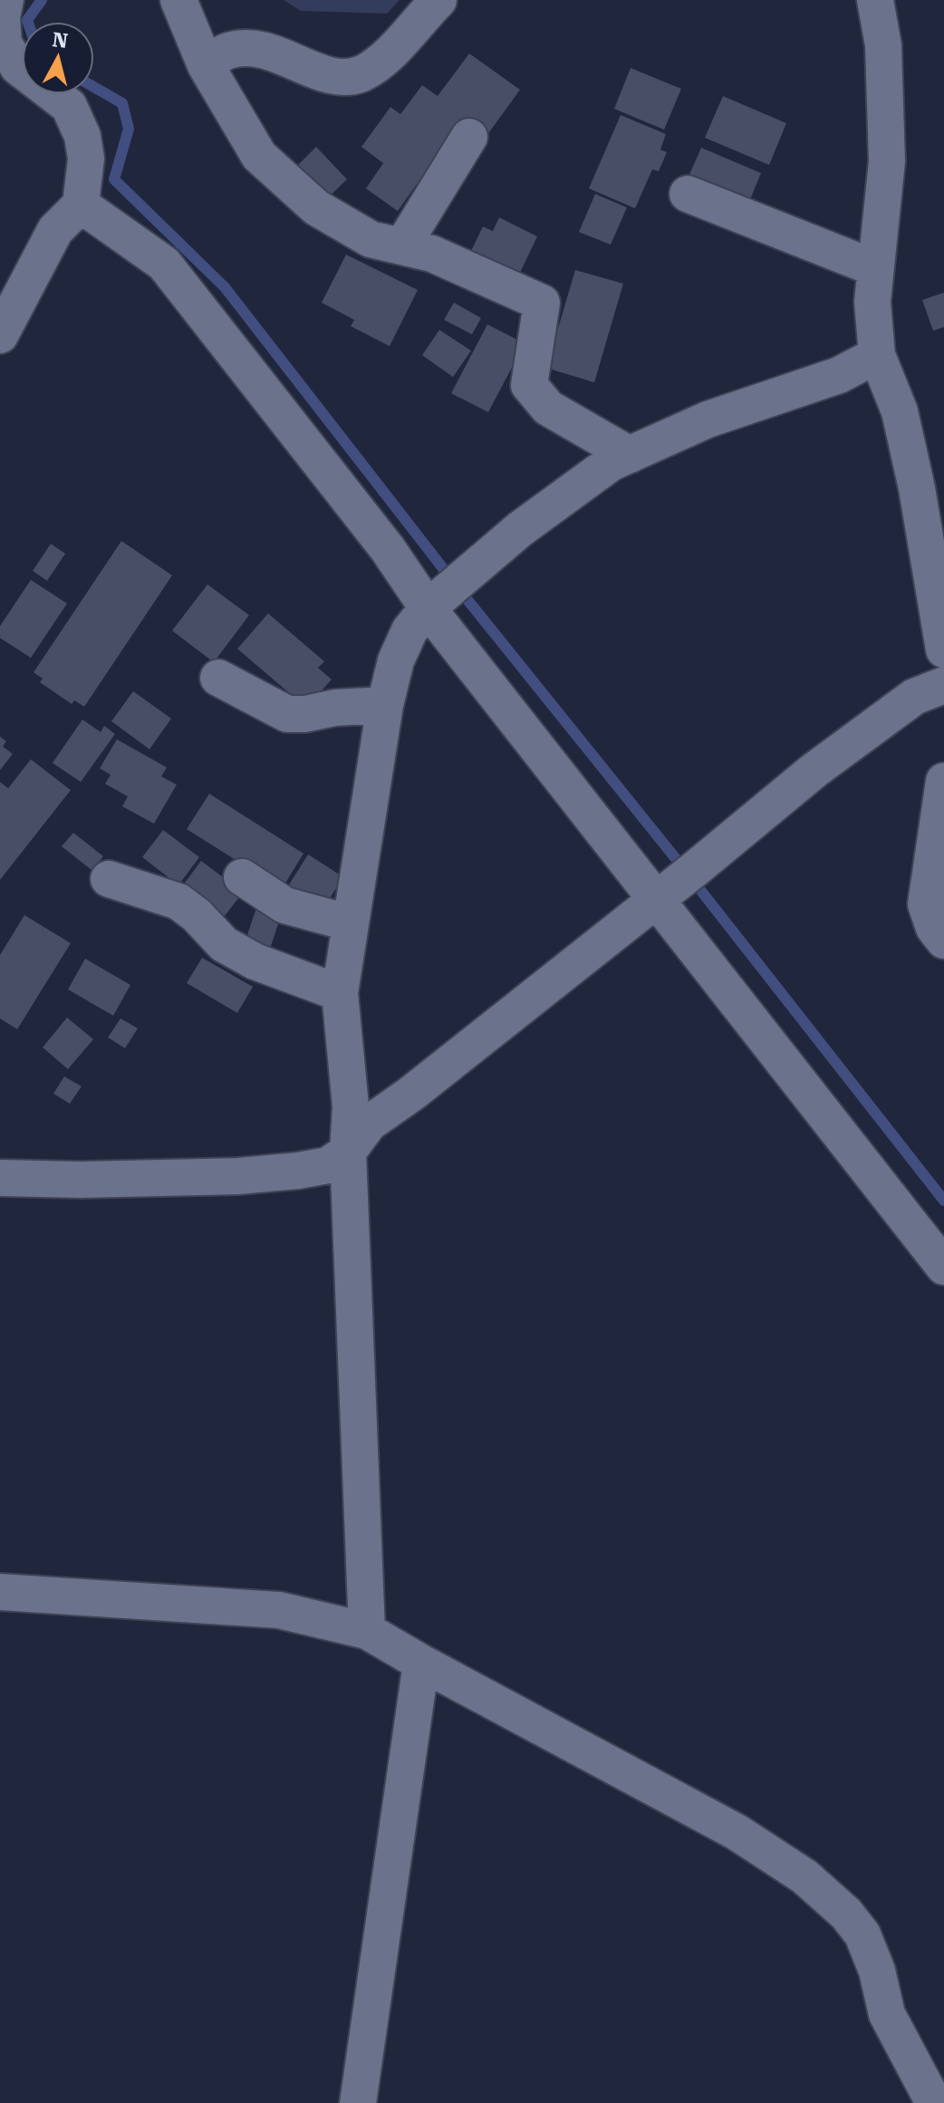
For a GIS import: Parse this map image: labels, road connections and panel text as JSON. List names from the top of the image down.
{
  "north": "top"
}
